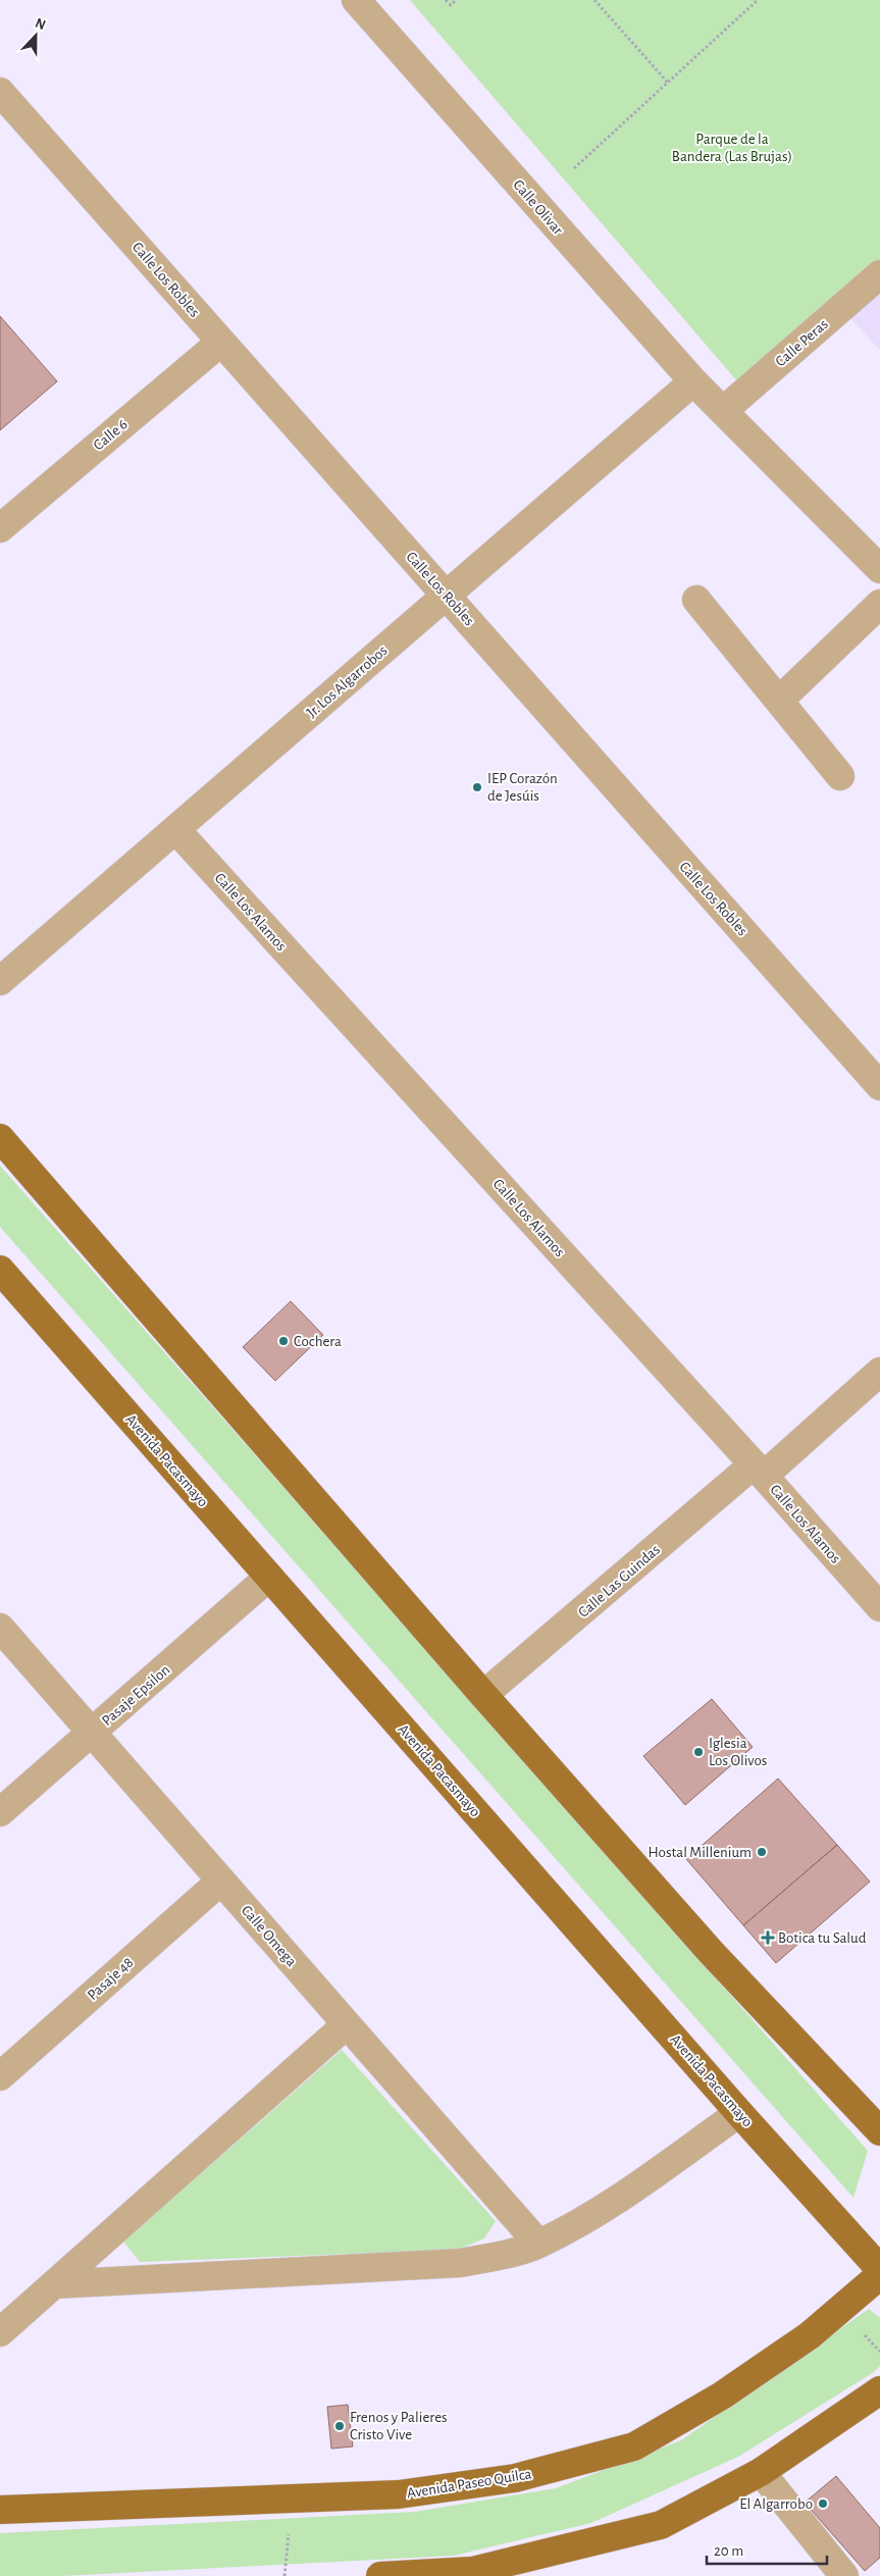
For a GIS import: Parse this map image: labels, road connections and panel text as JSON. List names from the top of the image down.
{
  "streets": {
    "main road": ["Avenida Pacasmayo", "Avenida Paseo Quilca"],
    "street": [
      "Calle Olivar",
      "Calle Los Robles",
      "Calle Peras",
      "Calle 6",
      "Jr. Los Algarrobos",
      "Calle Los Alamos",
      "Calle Las Guindas",
      "Pasaje Epsilon",
      "Calle Omega",
      "Pasaje 48"
    ]
  },
  "crossings": [
    ["Calle Olivar", "Calle Peras"],
    ["Calle Olivar", "Jr. Los Algarrobos"],
    ["Calle Los Robles", "Calle 6"],
    ["Calle Los Robles", "Jr. Los Algarrobos"],
    ["Jr. Los Algarrobos", "Calle Los Alamos"],
    ["Calle Los Alamos", "Calle Las Guindas"],
    ["Avenida Pacasmayo", "Pasaje Epsilon"],
    ["Pasaje Epsilon", "Calle Omega"],
    ["Calle Omega", "Pasaje 48"]
  ],
  "parks": ["Parque de la Bandera (Las Brujas)"],
  "places": {
    "other": [
      "IEP Corazón de Jesúis",
      "Cochera",
      "Iglesia Los Olivos",
      "Hostal Millenium",
      "Frenos y Palieres Cristo Vive",
      "El Algarrobo"
    ],
    "health": ["Botica tu Salud"]
  },
  "scale_bar": "20 m",
  "north": "top"
}
